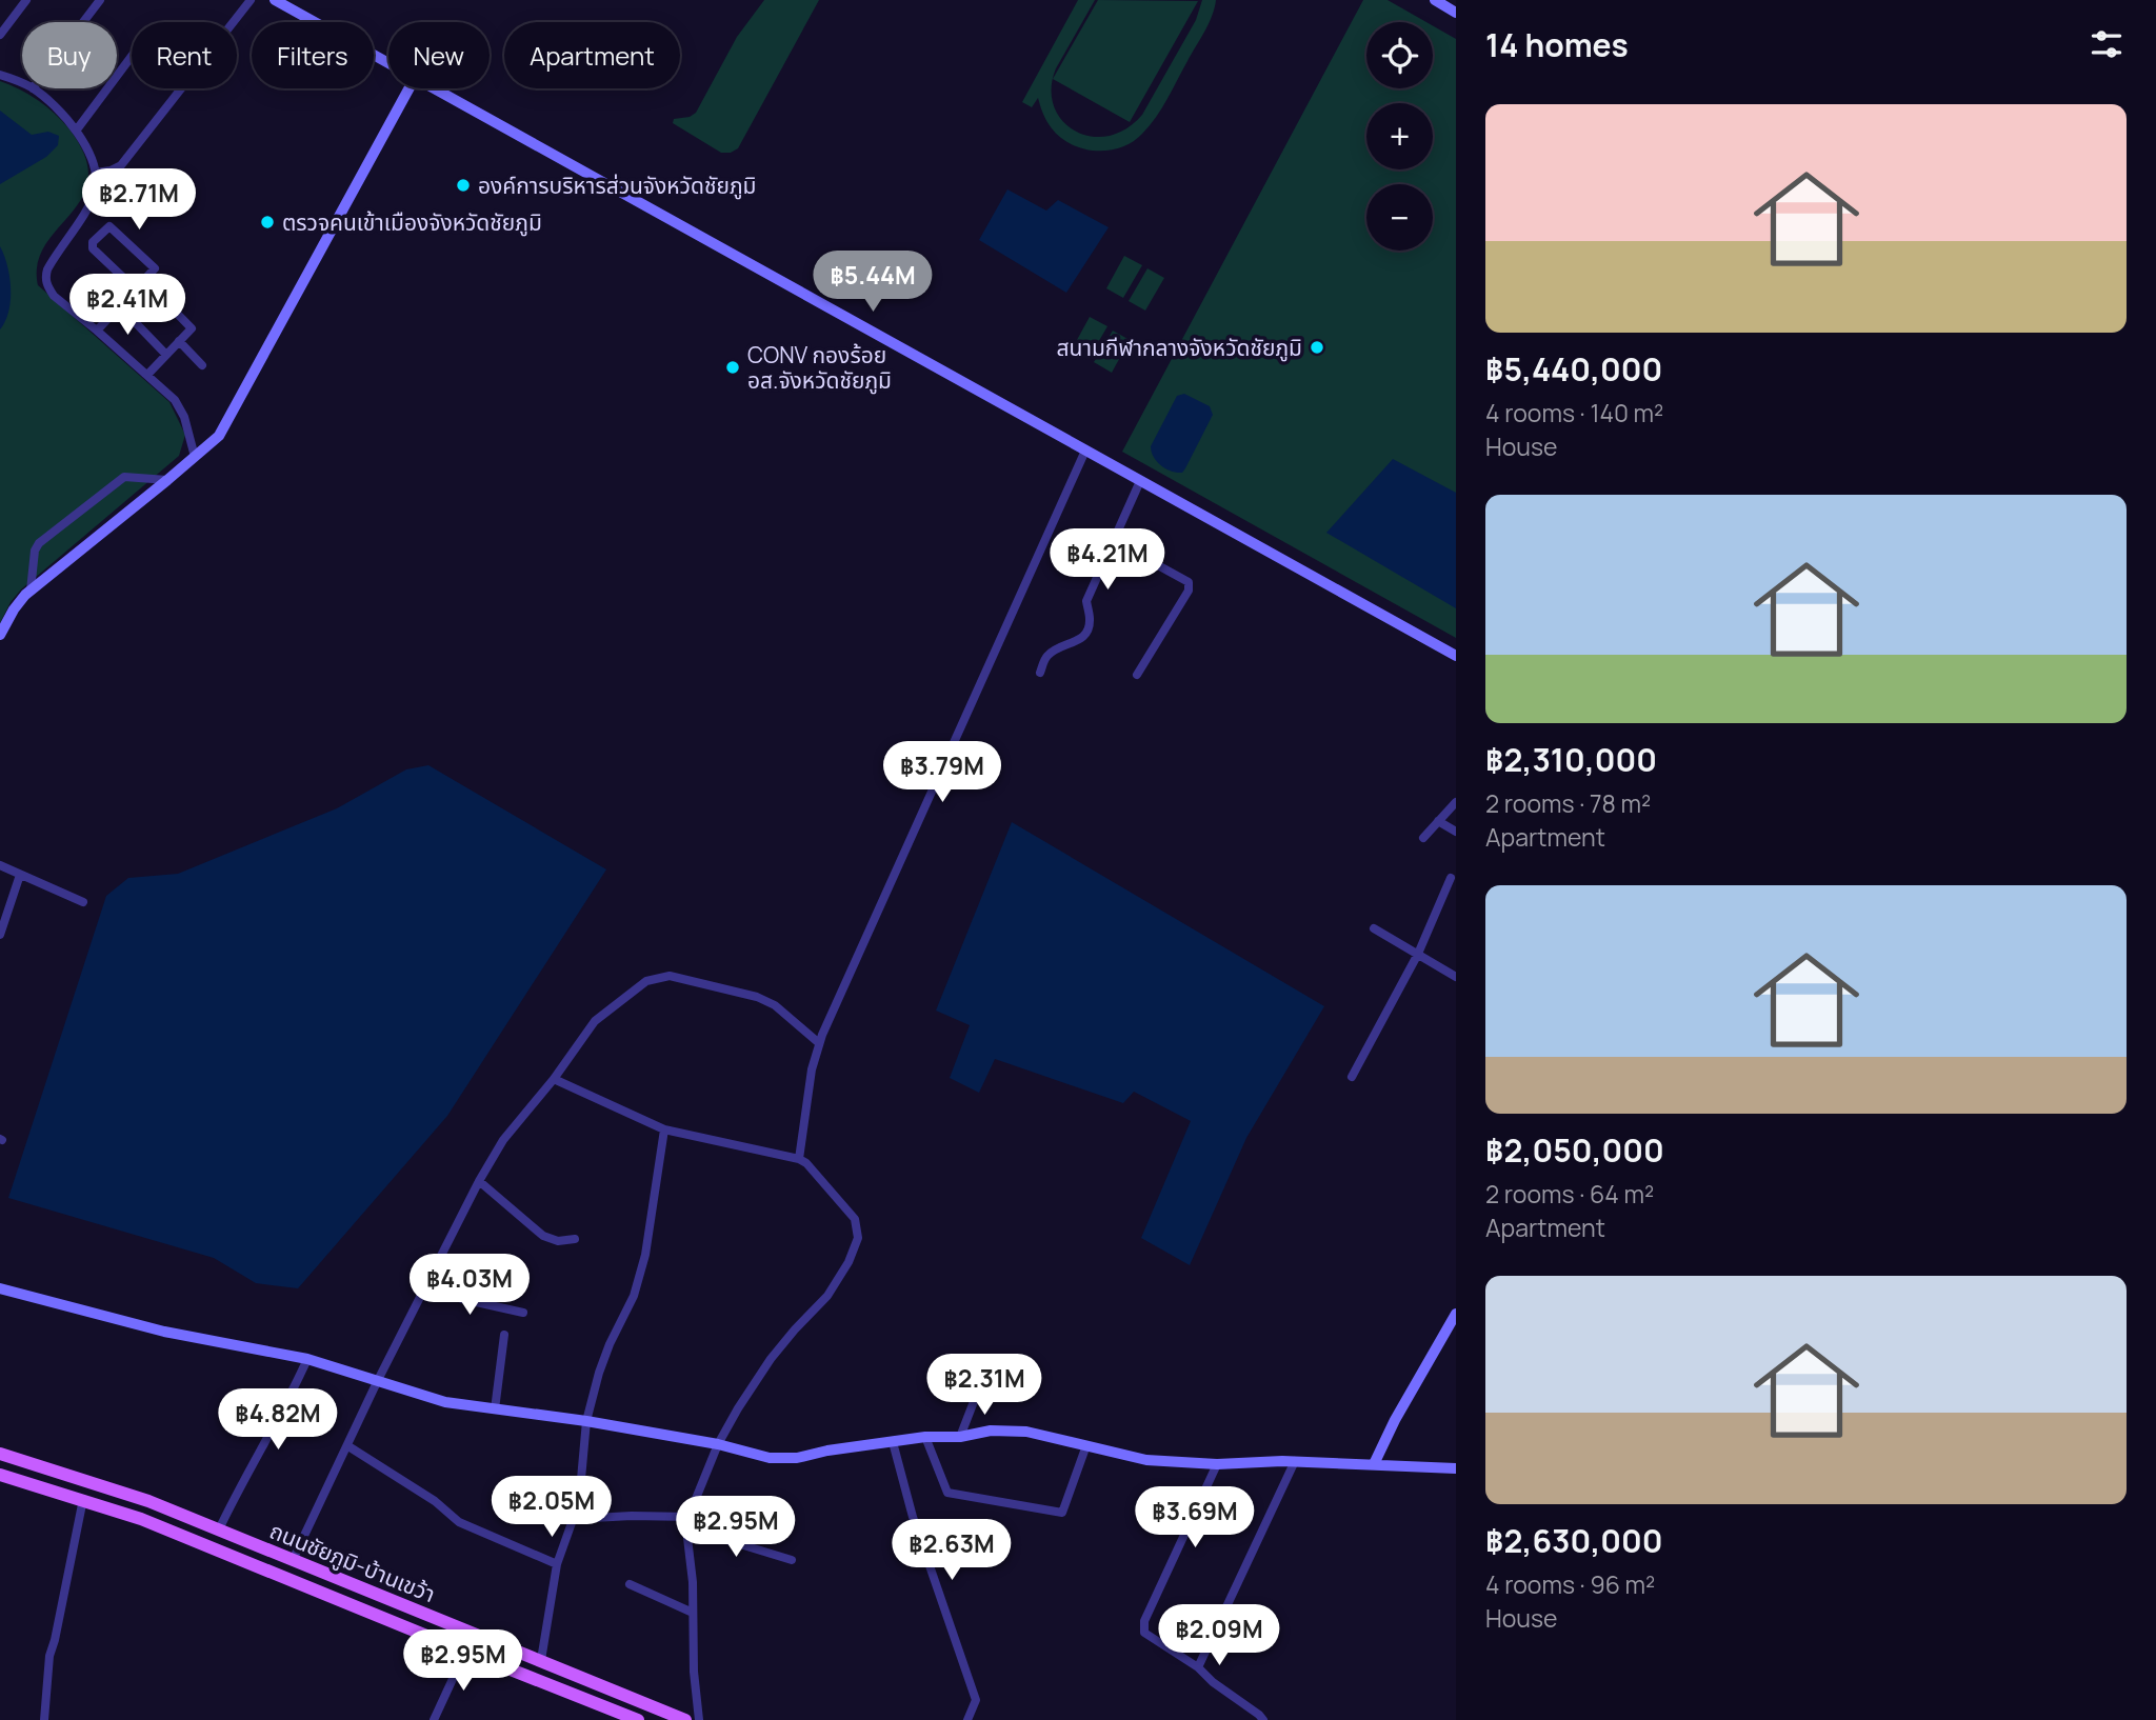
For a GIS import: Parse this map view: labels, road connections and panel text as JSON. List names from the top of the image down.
{
  "streets": {
    "main road": ["ถนนชัยภูมิ-บ้านเขว้า"]
  },
  "places": [
    "องค์การบริหารส่วนจังหวัดชัยภูมิ",
    "ตรวจคนเข้าเมืองจังหวัดชัยภูมิ",
    "สนามกีฬากลางจังหวัดชัยภูมิ",
    "CONV กองร้อย อส.จังหวัดชัยภูมิ"
  ],
  "page": {
    "heading": "14 homes",
    "map_buttons": ["+", "−"],
    "chip": [
      "Buy",
      "Rent",
      "Filters",
      "New",
      "Apartment"
    ],
    "list": [
      {
        "name": "฿5,440,000",
        "note": "4 rooms · 140 m² · House"
      },
      {
        "name": "฿2,310,000",
        "note": "2 rooms · 78 m² · Apartment"
      },
      {
        "name": "฿2,050,000",
        "note": "2 rooms · 64 m² · Apartment"
      },
      {
        "name": "฿2,630,000",
        "note": "4 rooms · 96 m² · House"
      }
    ],
    "price": [
      "฿2.71M",
      "฿5.44M",
      "฿2.41M",
      "฿4.21M",
      "฿3.79M",
      "฿4.03M",
      "฿2.31M",
      "฿4.82M",
      "฿2.05M",
      "฿3.69M",
      "฿2.95M",
      "฿2.63M",
      "฿2.09M",
      "฿2.95M"
    ]
  }
}
